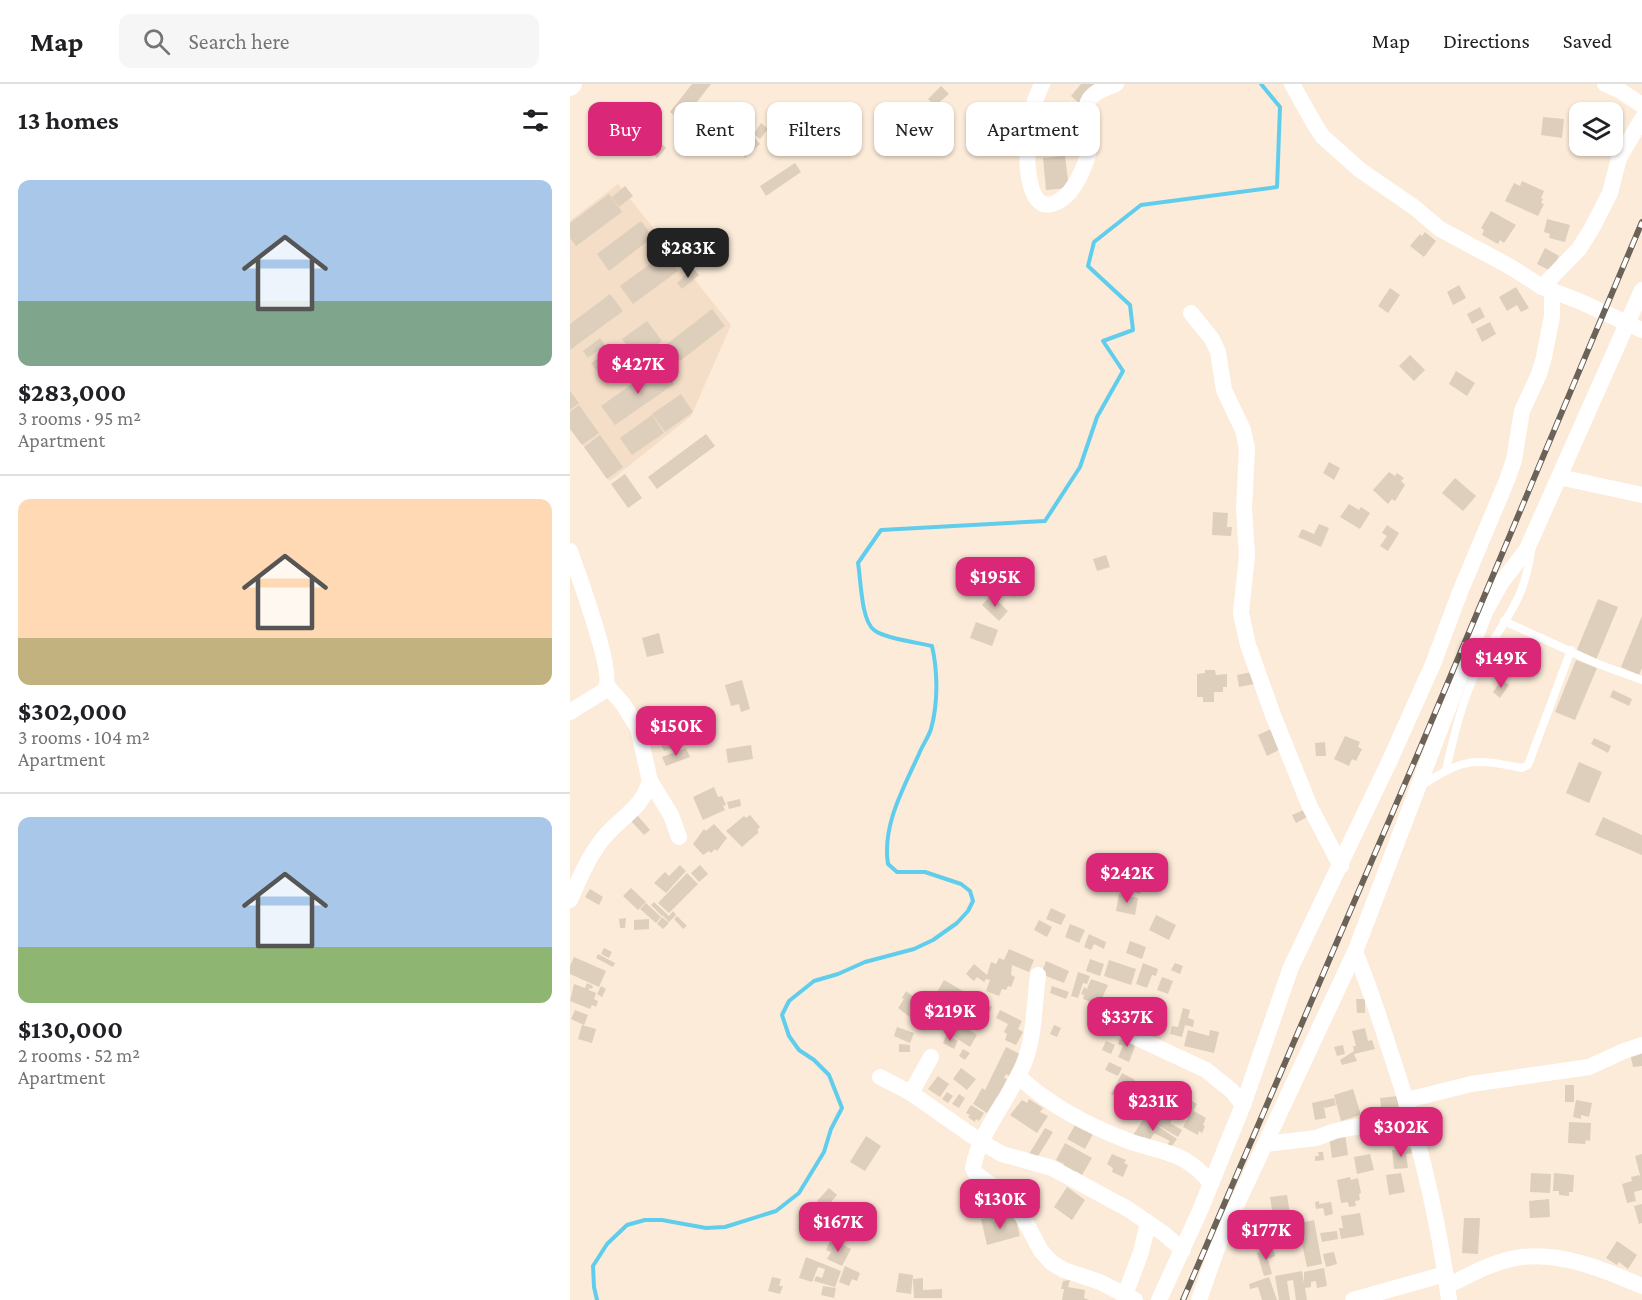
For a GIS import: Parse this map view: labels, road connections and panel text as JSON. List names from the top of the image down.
{
  "page": {
    "header": "Map",
    "search": "Search here",
    "nav": ["Map", "Directions", "Saved"],
    "heading": "13 homes",
    "chip": [
      "Buy",
      "Rent",
      "Filters",
      "New",
      "Apartment"
    ],
    "list": [
      {
        "name": "$283,000",
        "note": "3 rooms · 95 m² · Apartment"
      },
      {
        "name": "$302,000",
        "note": "3 rooms · 104 m² · Apartment"
      },
      {
        "name": "$130,000",
        "note": "2 rooms · 52 m² · Apartment"
      }
    ],
    "price": [
      "$283K",
      "$427K",
      "$195K",
      "$149K",
      "$150K",
      "$242K",
      "$219K",
      "$337K",
      "$231K",
      "$302K",
      "$130K",
      "$167K",
      "$177K"
    ]
  }
}
